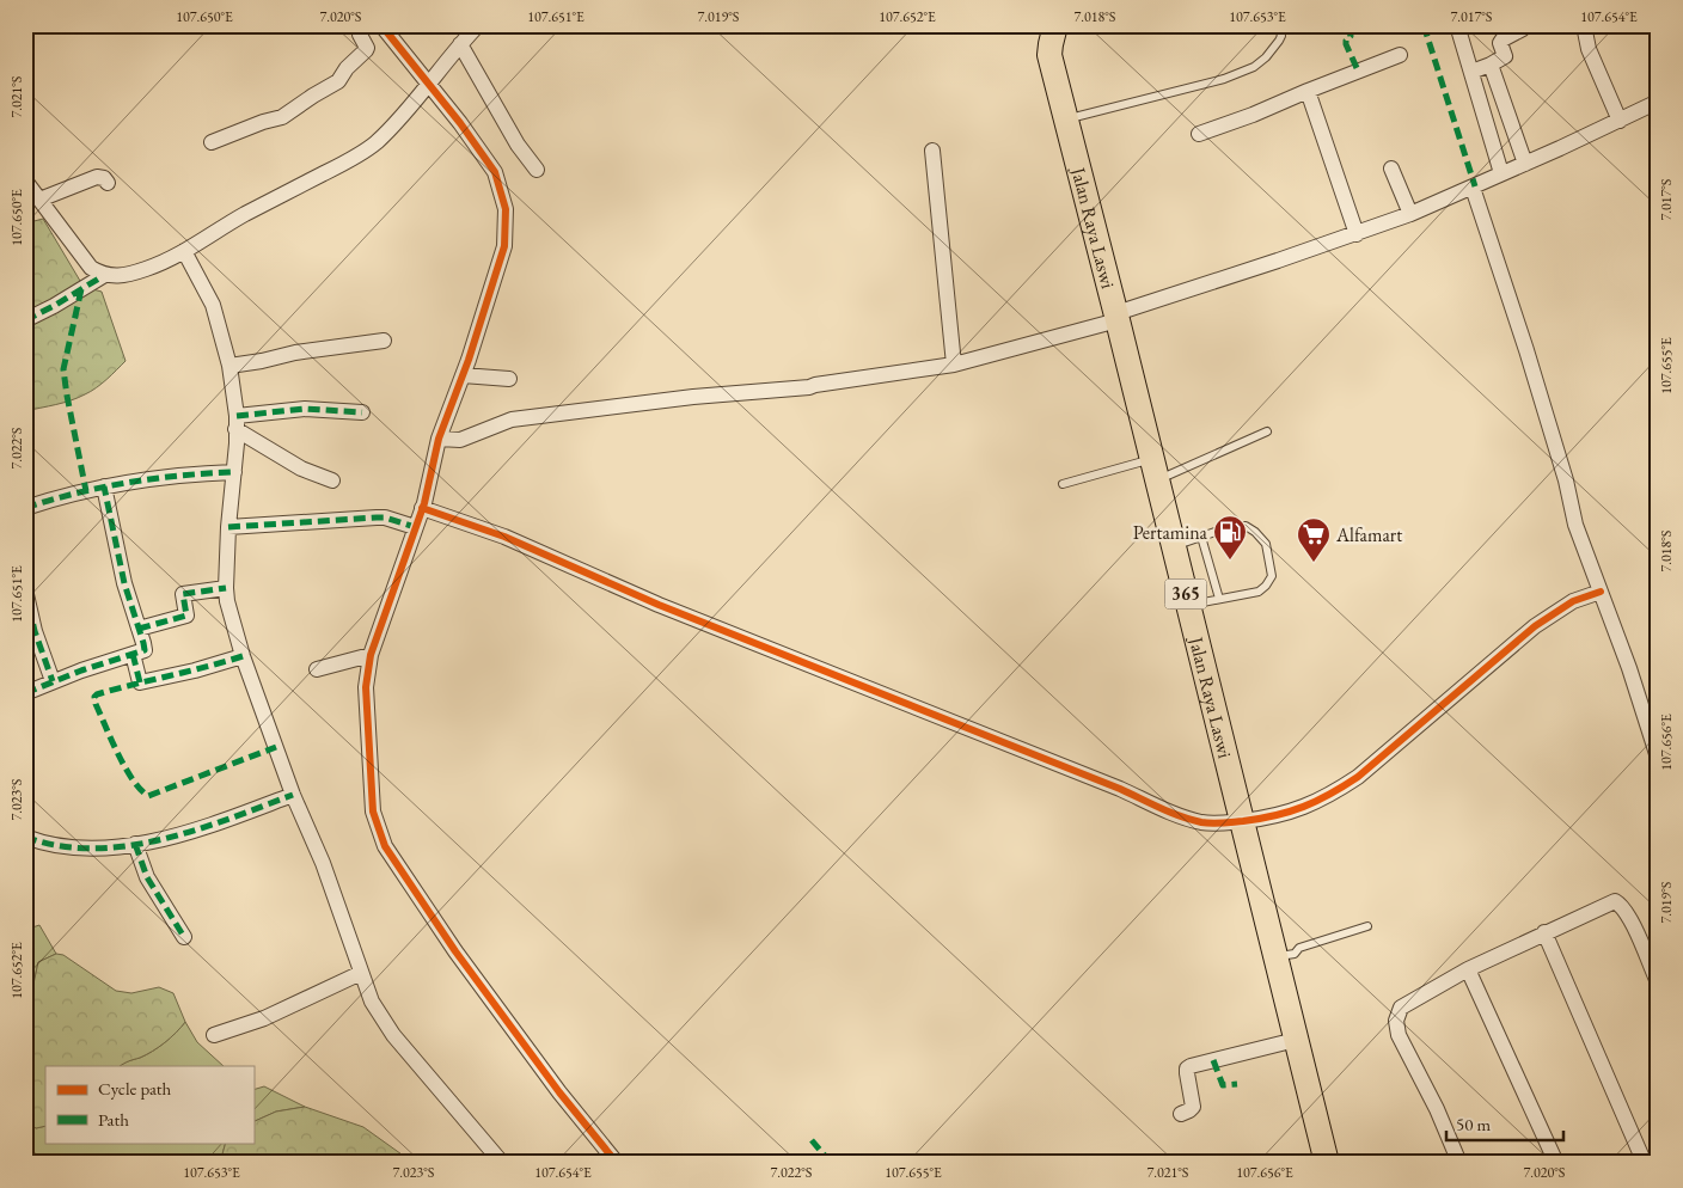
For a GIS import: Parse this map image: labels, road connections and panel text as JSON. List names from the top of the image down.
{
  "streets": {
    "main road": ["Jalan Raya Laswi", "365"]
  },
  "places": {
    "fuel station": ["Pertamina"],
    "supermarket": ["Alfamart"]
  },
  "legend": ["Cycle path", "Path"],
  "scale_bar": "50 m",
  "coordinates": [
    "107.650°E",
    "7.020°S",
    "107.651°E",
    "7.019°S",
    "107.652°E",
    "7.018°S",
    "107.653°E",
    "7.017°S",
    "107.654°E",
    "7.021°S",
    "107.655°E",
    "7.022°S",
    "107.656°E",
    "7.023°S"
  ]
}
